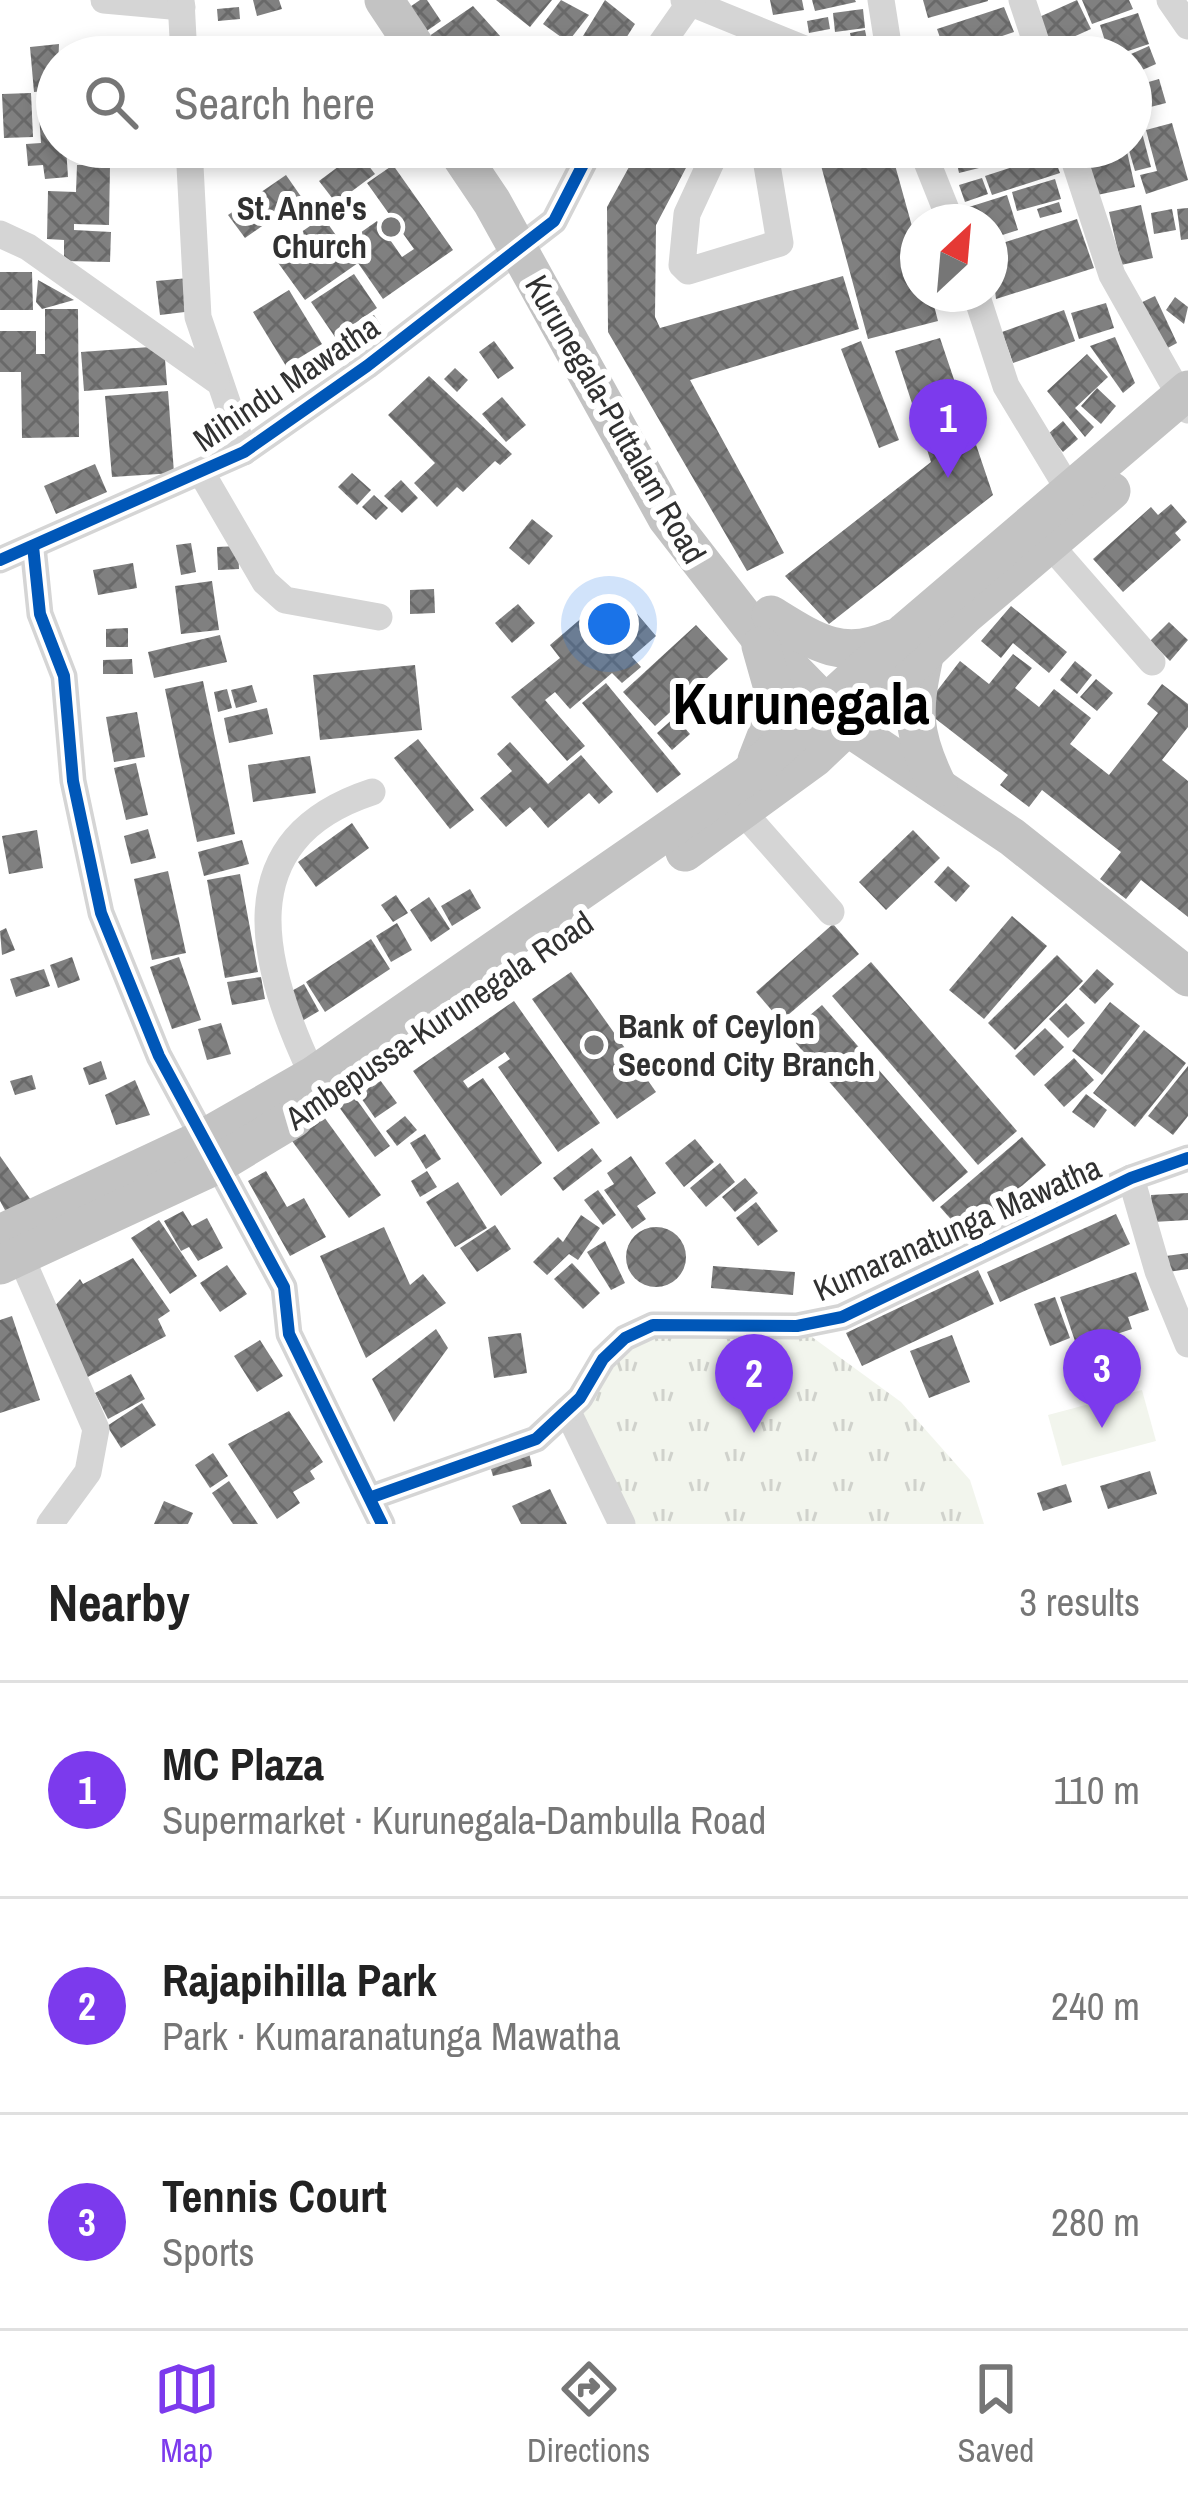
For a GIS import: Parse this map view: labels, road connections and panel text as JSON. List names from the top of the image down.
{
  "streets": {
    "highway": ["Kurunegala-Puttalam Road", "Ambepussa-Kurunegala Road"],
    "street": ["Mihindu Mawatha", "Kumaranatunga Mawatha"]
  },
  "crossings": [
    ["Mihindu Mawatha", "Kurunegala-Puttalam Road"],
    ["Kurunegala-Puttalam Road", "Ambepussa-Kurunegala Road"]
  ],
  "districts": ["Kurunegala"],
  "places": ["St. Anne's Church", "Bank of Ceylon Second City Branch"],
  "north": "top right",
  "page": {
    "search": "Search here",
    "pins": ["1", "3", "2"],
    "heading": ["Nearby", "3 results"],
    "list": [
      {
        "mark": "1",
        "name": "MC Plaza",
        "note": "Supermarket · Kurunegala-Dambulla Road",
        "value": "110 m"
      },
      {
        "mark": "2",
        "name": "Rajapihilla Park",
        "note": "Park · Kumaranatunga Mawatha",
        "value": "240 m"
      },
      {
        "mark": "3",
        "name": "Tennis Court",
        "note": "Sports",
        "value": "280 m"
      }
    ],
    "nav": ["Map", "Directions", "Saved"]
  }
}
